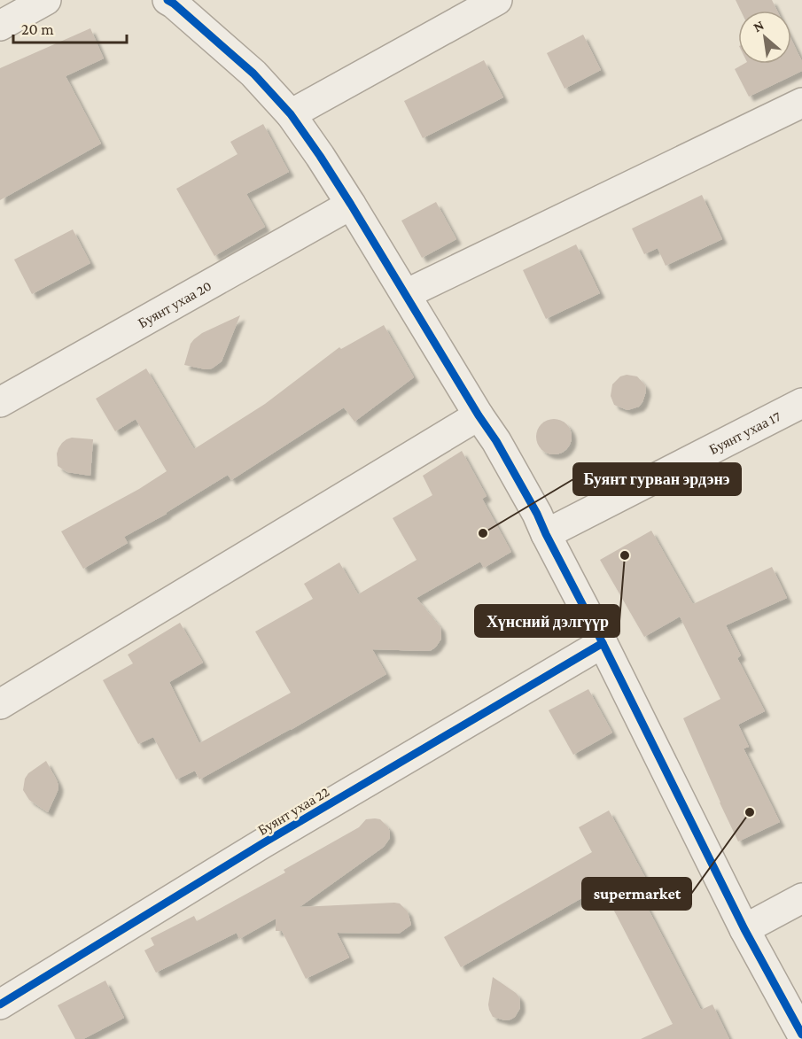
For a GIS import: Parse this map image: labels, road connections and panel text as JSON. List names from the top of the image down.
{
  "streets": {
    "street": ["Буянт ухаа 20", "Буянт ухаа 17", "Буянт ухаа 22"]
  },
  "places": ["Буянт гурван эрдэнэ", "Хүнсний дэлгүүр", "supermarket"],
  "scale_bar": "20 m",
  "north": "top left"
}
